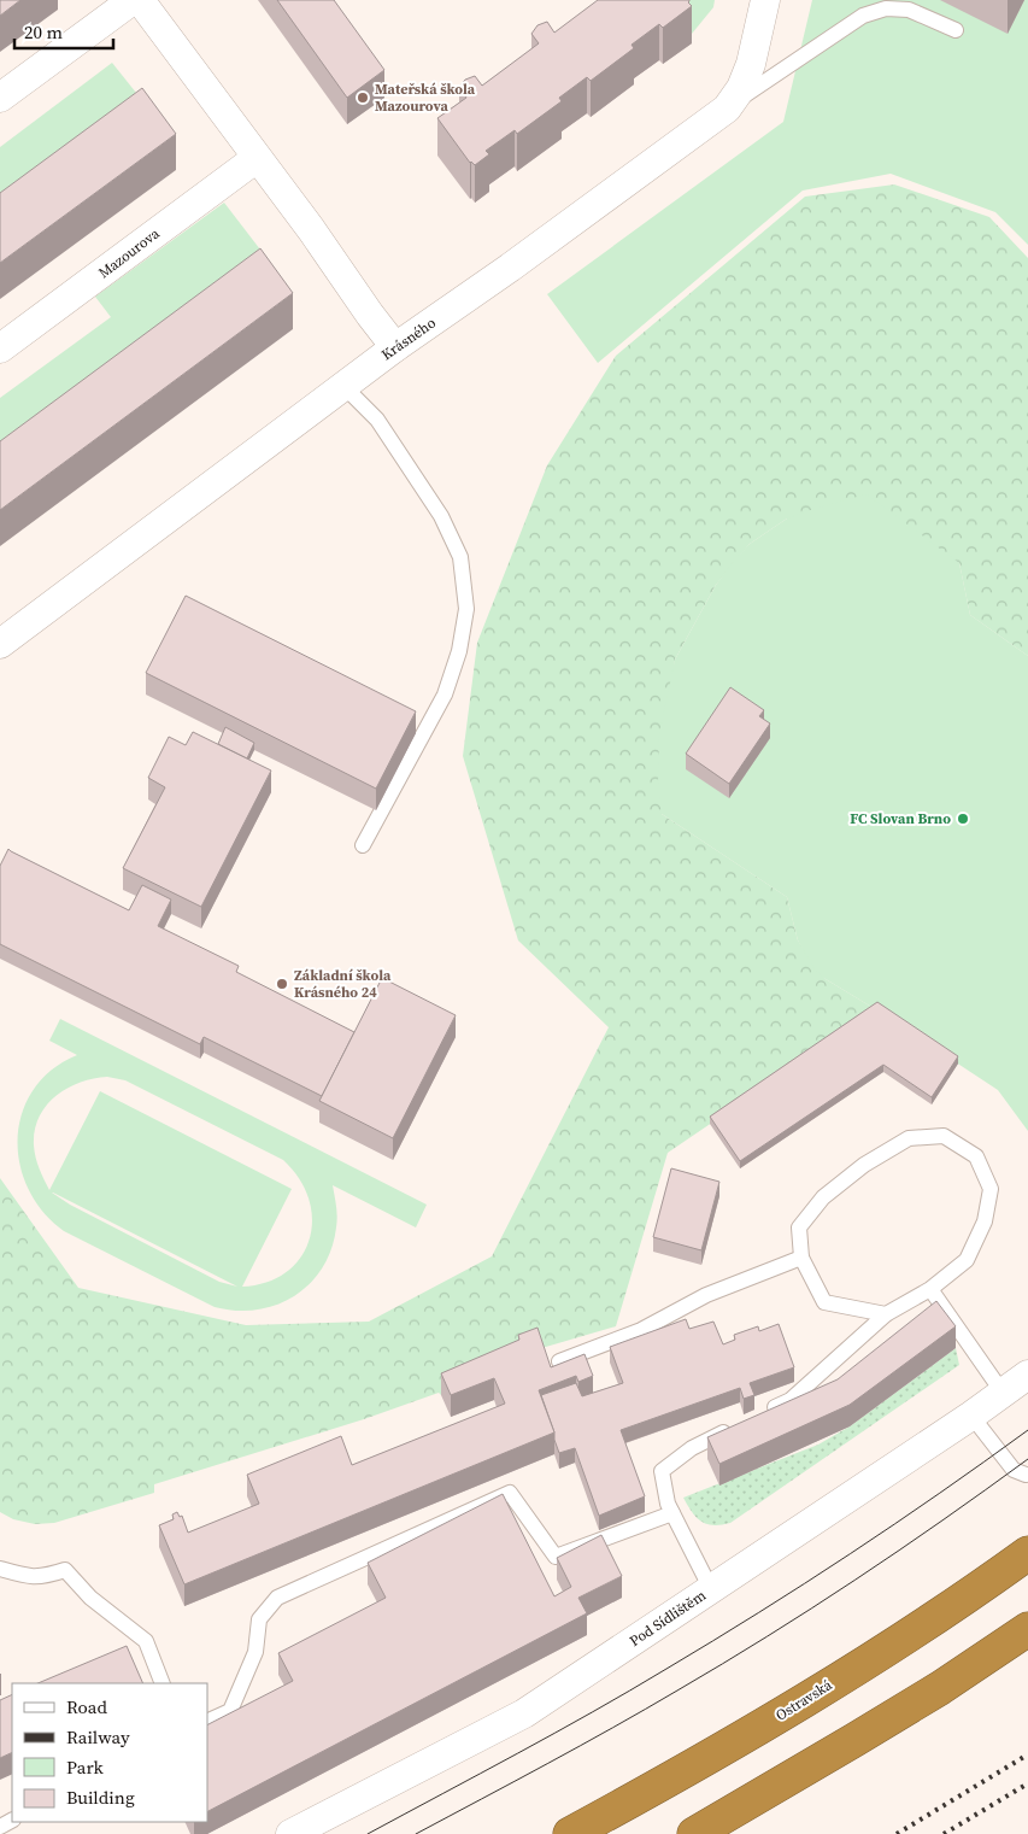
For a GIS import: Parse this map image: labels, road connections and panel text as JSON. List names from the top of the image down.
{
  "streets": {
    "highway": ["Ostravská"],
    "street": ["Mazourova", "Krásného", "Pod Sídlištěm"]
  },
  "places": ["Mateřská škola Mazourova", "FC Slovan Brno", "Základní škola Krásného 24"],
  "legend": [
    "Road",
    "Railway",
    "Park",
    "Building"
  ],
  "scale_bar": "20 m"
}
